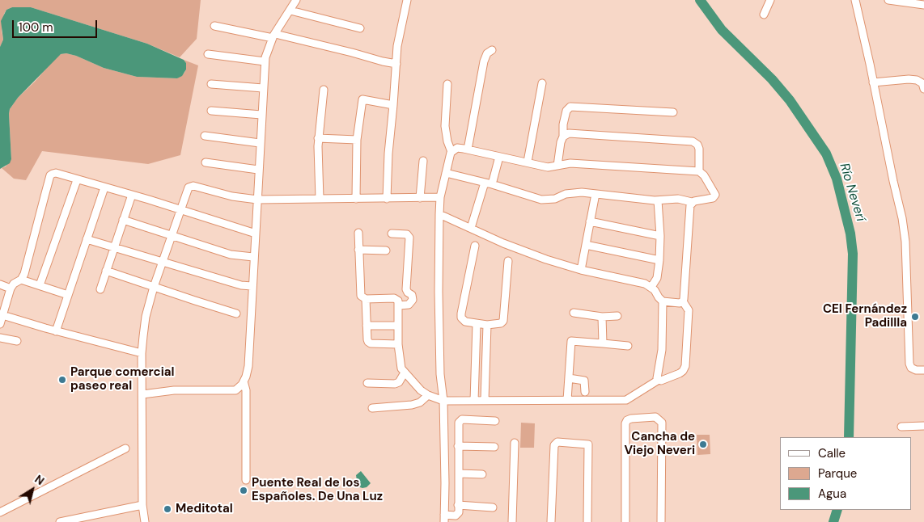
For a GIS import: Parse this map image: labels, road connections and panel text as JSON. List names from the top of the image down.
{
  "water": ["Río Neverí"],
  "places": [
    "CEI Fernández Padillla",
    "Parque comercial paseo real",
    "Cancha de Viejo Neveri",
    "Puente Real de los Españoles. De Una Luz",
    "Meditotal"
  ],
  "legend": ["Calle", "Parque", "Agua"],
  "scale_bar": "100 m",
  "north": "top right"
}
